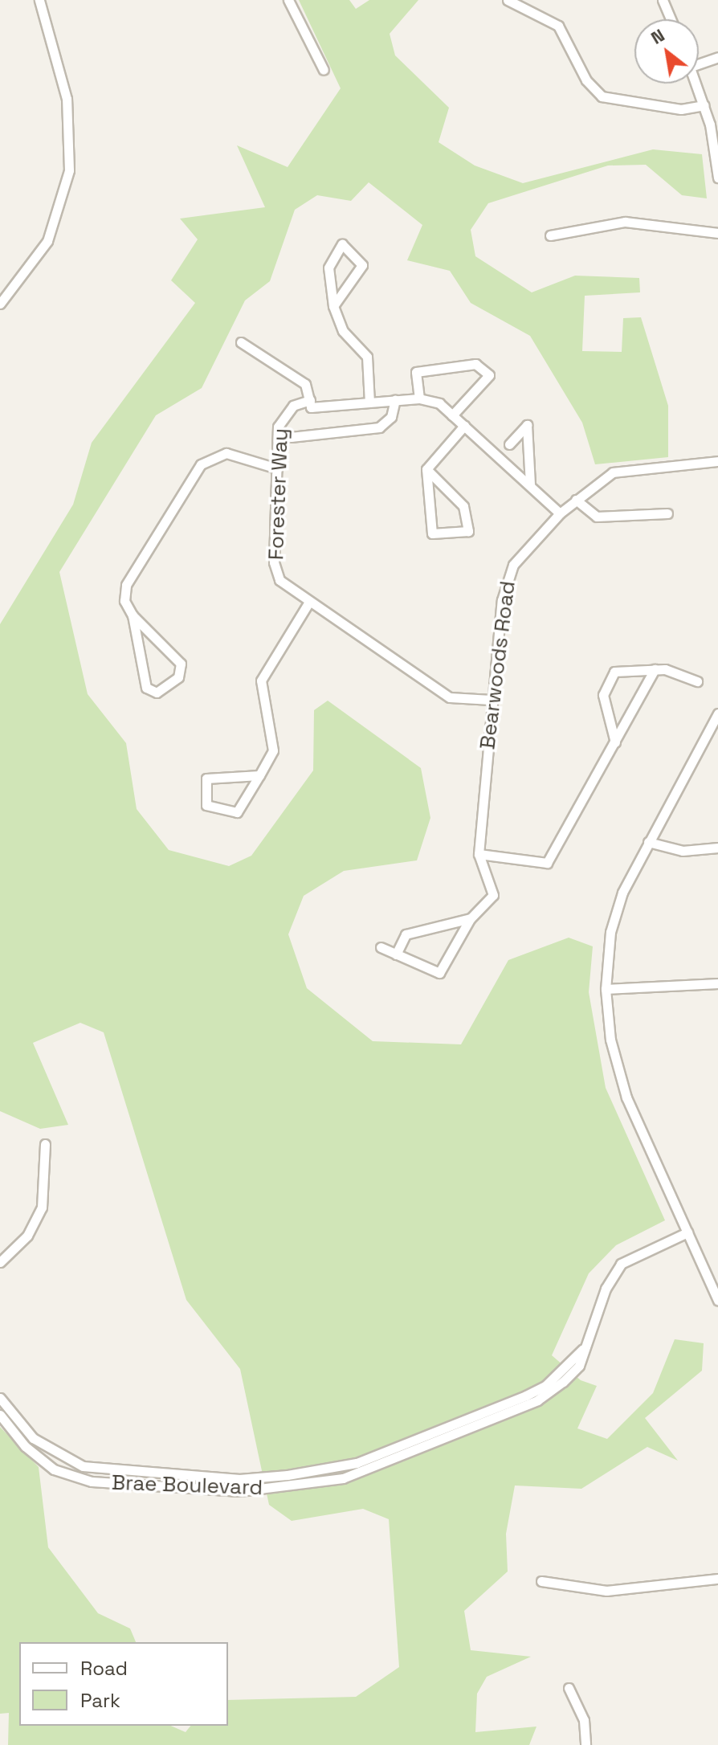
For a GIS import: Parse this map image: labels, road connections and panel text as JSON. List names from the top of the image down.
{
  "streets": {
    "street": ["Forester Way", "Bearwoods Road", "Brae Boulevard"]
  },
  "crossings": [
    ["Forester Way", "Bearwoods Road"]
  ],
  "legend": ["Road", "Park"],
  "north": "top left"
}
